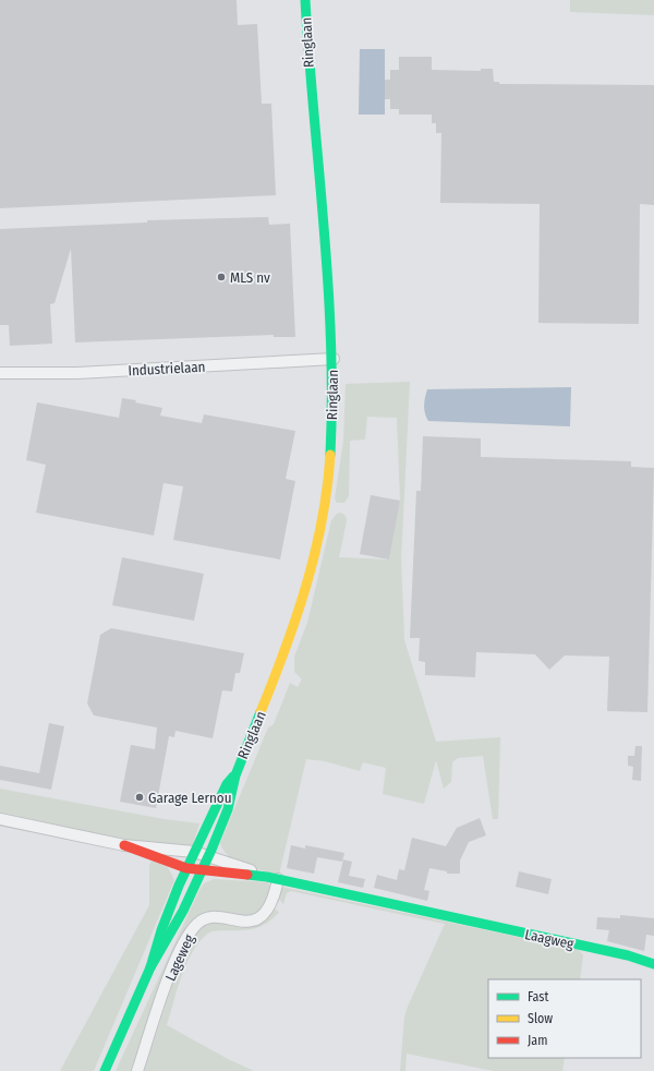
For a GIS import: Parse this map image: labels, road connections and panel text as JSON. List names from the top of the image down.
{
  "streets": {
    "main road": ["Ringlaan", "Laagweg"],
    "street": ["Industrielaan", "Lageweg"]
  },
  "crossings": [
    ["Ringlaan", "Industrielaan"],
    ["Laagweg", "Lageweg"]
  ],
  "places": ["MLS nv", "Garage Lernou"],
  "legend": ["Fast", "Slow", "Jam"]
}
